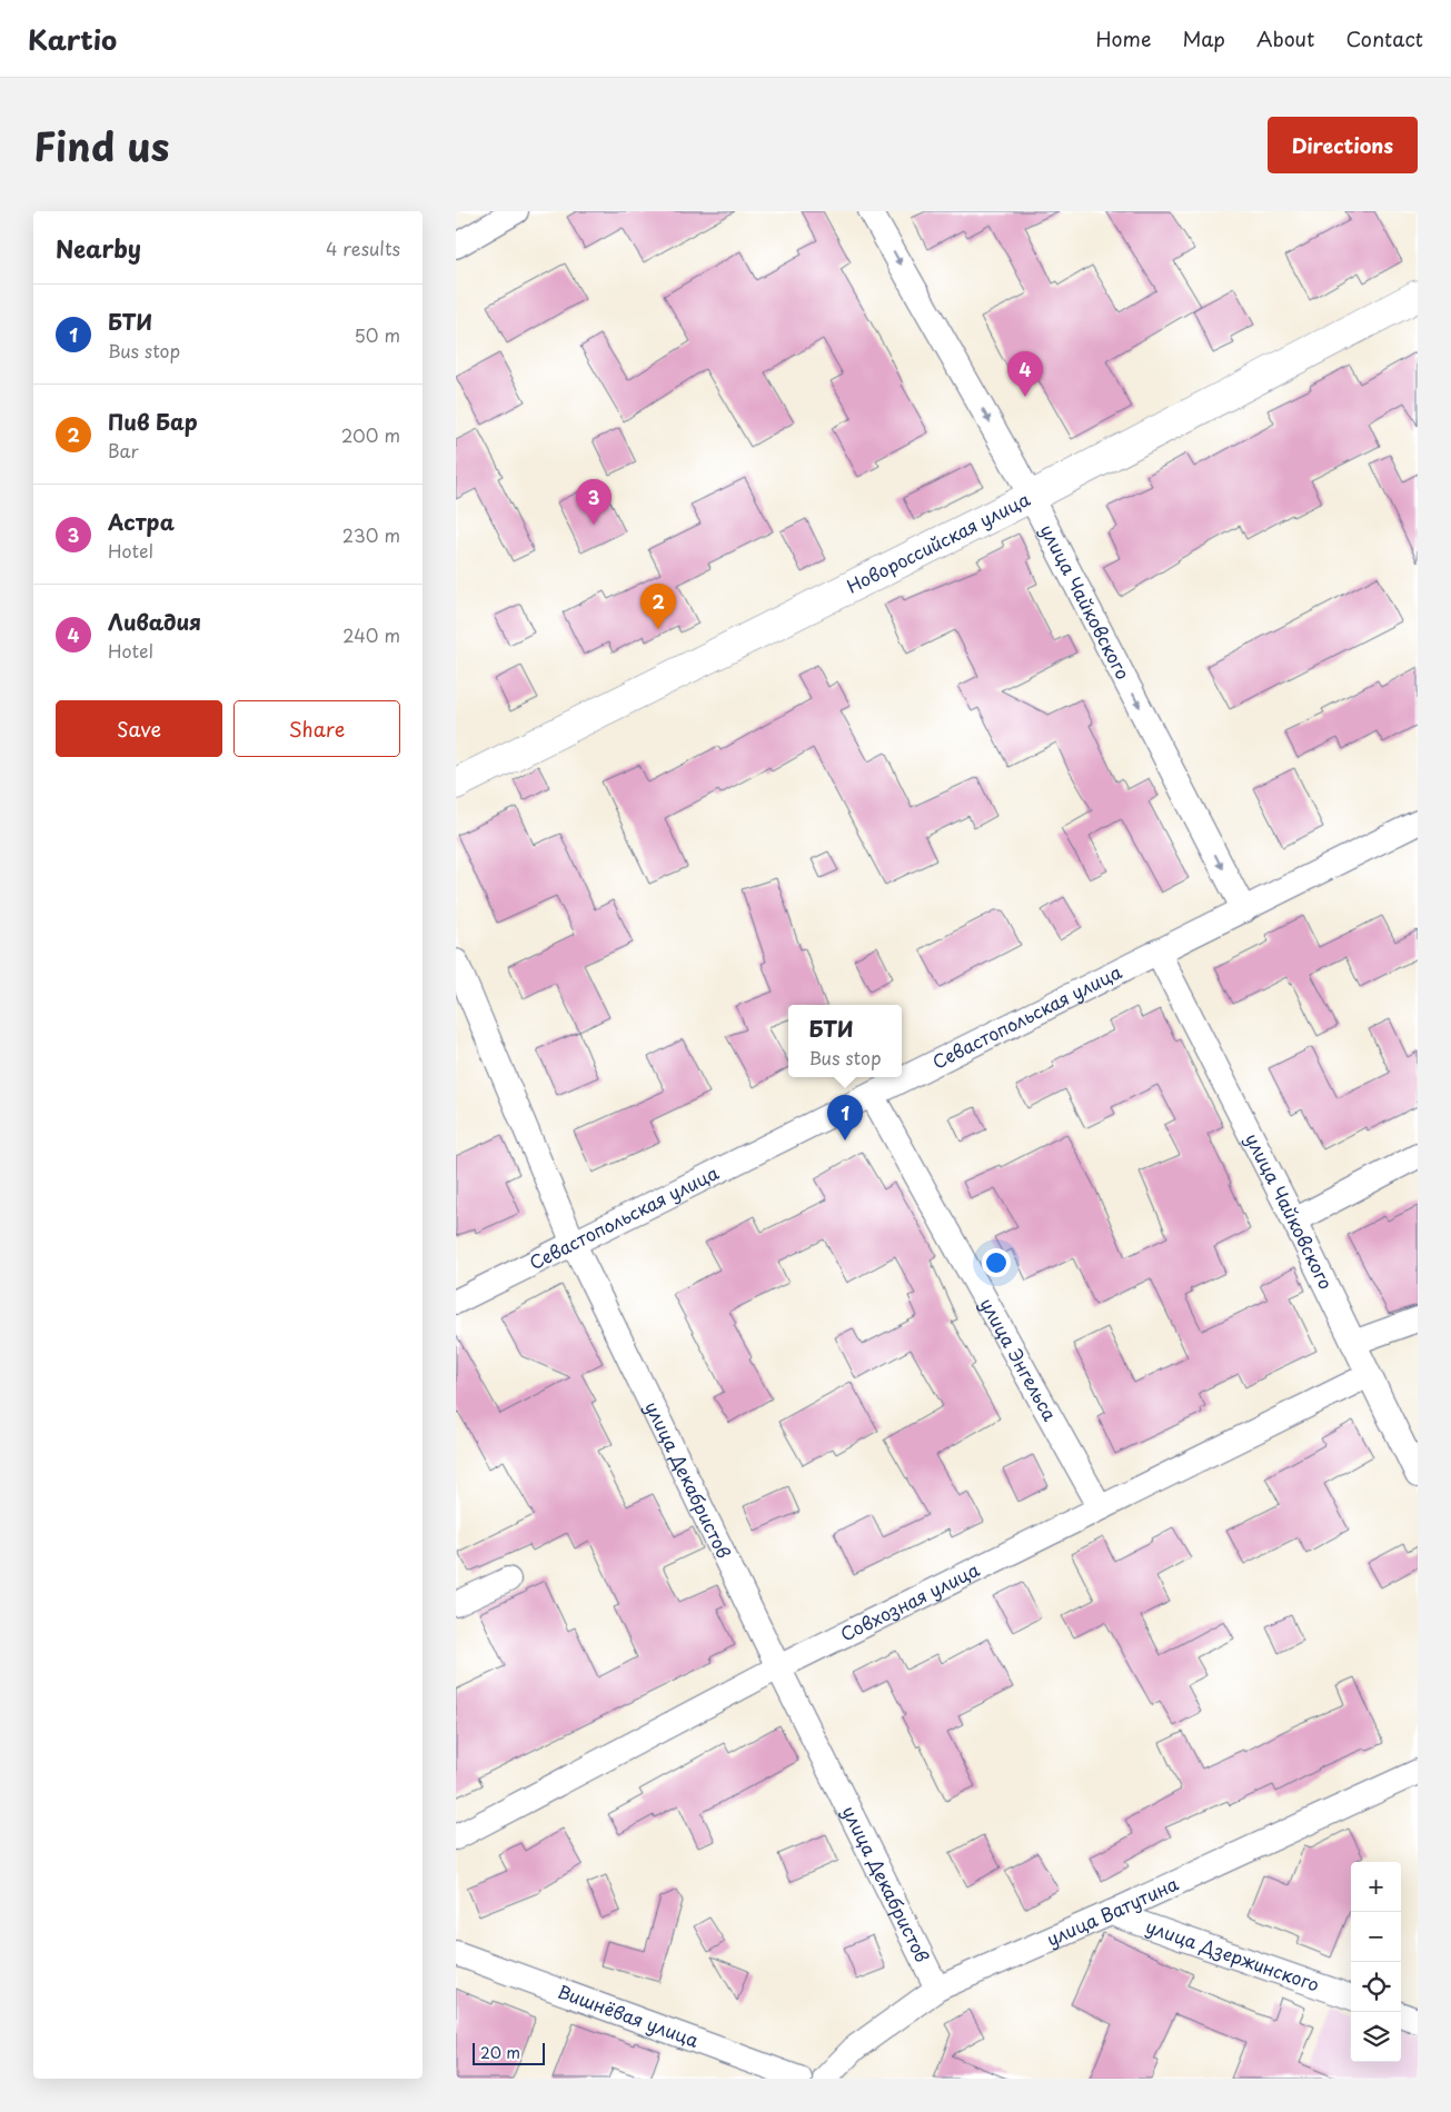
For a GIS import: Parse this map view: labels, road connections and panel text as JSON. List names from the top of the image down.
{
  "streets": {
    "street": [
      "Новороссийская улица",
      "улица Чайковского",
      "Севастопольская улица",
      "улица Энгельса",
      "улица Декабристов",
      "Совхозная улица",
      "улица Ватутина",
      "улица Дзержинского",
      "Вишнёвая улица"
    ]
  },
  "crossings": [
    ["Новороссийская улица", "улица Чайковского"],
    ["улица Чайковского", "Севастопольская улица"],
    ["улица Чайковского", "Совхозная улица"],
    ["Севастопольская улица", "улица Энгельса"],
    ["Севастопольская улица", "улица Декабристов"],
    ["улица Энгельса", "Совхозная улица"],
    ["улица Декабристов", "Совхозная улица"],
    ["улица Декабристов", "улица Ватутина"],
    ["улица Ватутина", "улица Дзержинского"]
  ],
  "one_way": ["улица Чайковского"],
  "scale_bar": "20 m",
  "page": {
    "header": "Kartio",
    "nav": [
      "Home",
      "Map",
      "About",
      "Contact"
    ],
    "title": "Find us",
    "buttons": [
      "Directions",
      ["Save", "Share"]
    ],
    "heading": ["Nearby", "4 results"],
    "list": [
      {
        "mark": "1",
        "name": "БТИ",
        "note": "Bus stop",
        "value": "50 m"
      },
      {
        "mark": "2",
        "name": "Пив Бар",
        "note": "Bar",
        "value": "200 m"
      },
      {
        "mark": "3",
        "name": "Астра",
        "note": "Hotel",
        "value": "230 m"
      },
      {
        "mark": "4",
        "name": "Ливадия",
        "note": "Hotel",
        "value": "240 m"
      }
    ],
    "pins": [
      "4",
      "3",
      "2",
      "1"
    ],
    "popup": ["БТИ", "Bus stop"],
    "map_buttons": ["+", "−"],
    "scale": "20 m"
  }
}
